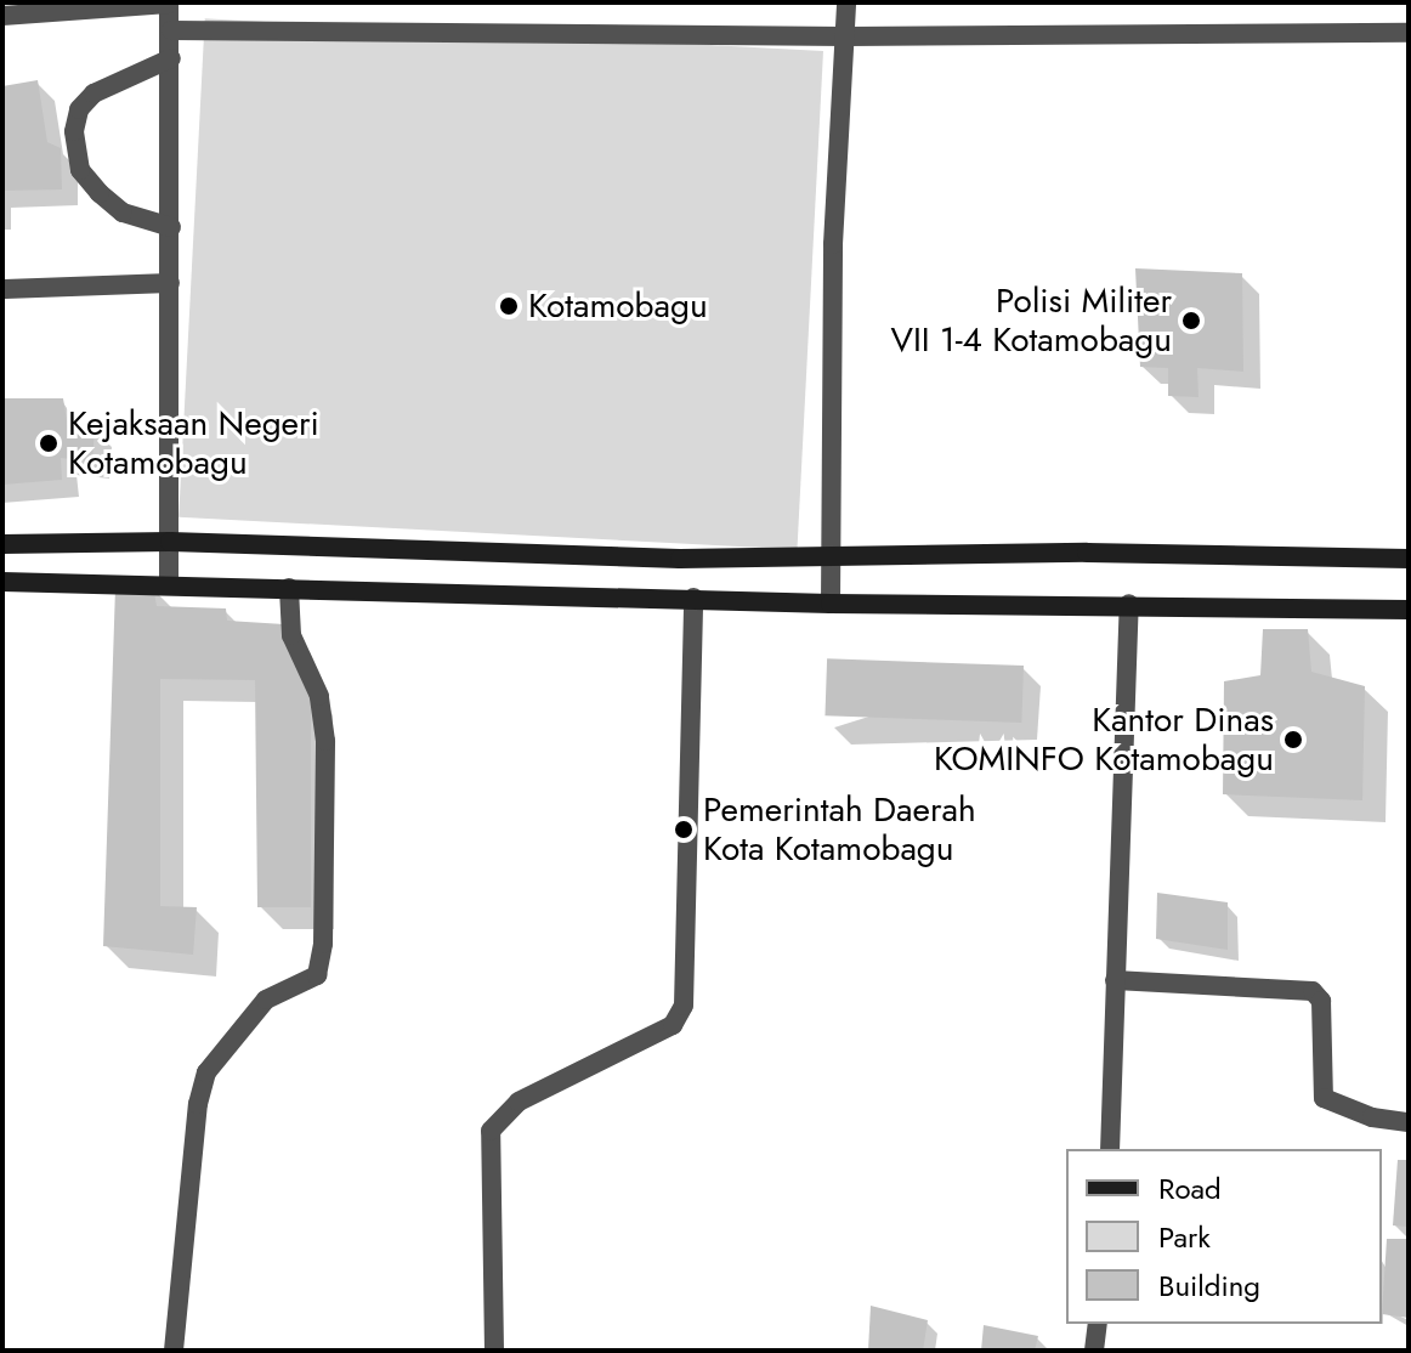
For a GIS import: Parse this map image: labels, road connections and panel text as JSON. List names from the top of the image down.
{
  "places": [
    "Kotamobagu",
    "Polisi Militer VII 1-4 Kotamobagu",
    "Kejaksaan Negeri Kotamobagu",
    "Kantor Dinas KOMINFO Kotamobagu",
    "Pemerintah Daerah Kota Kotamobagu"
  ],
  "legend": ["Road", "Park", "Building"]
}
